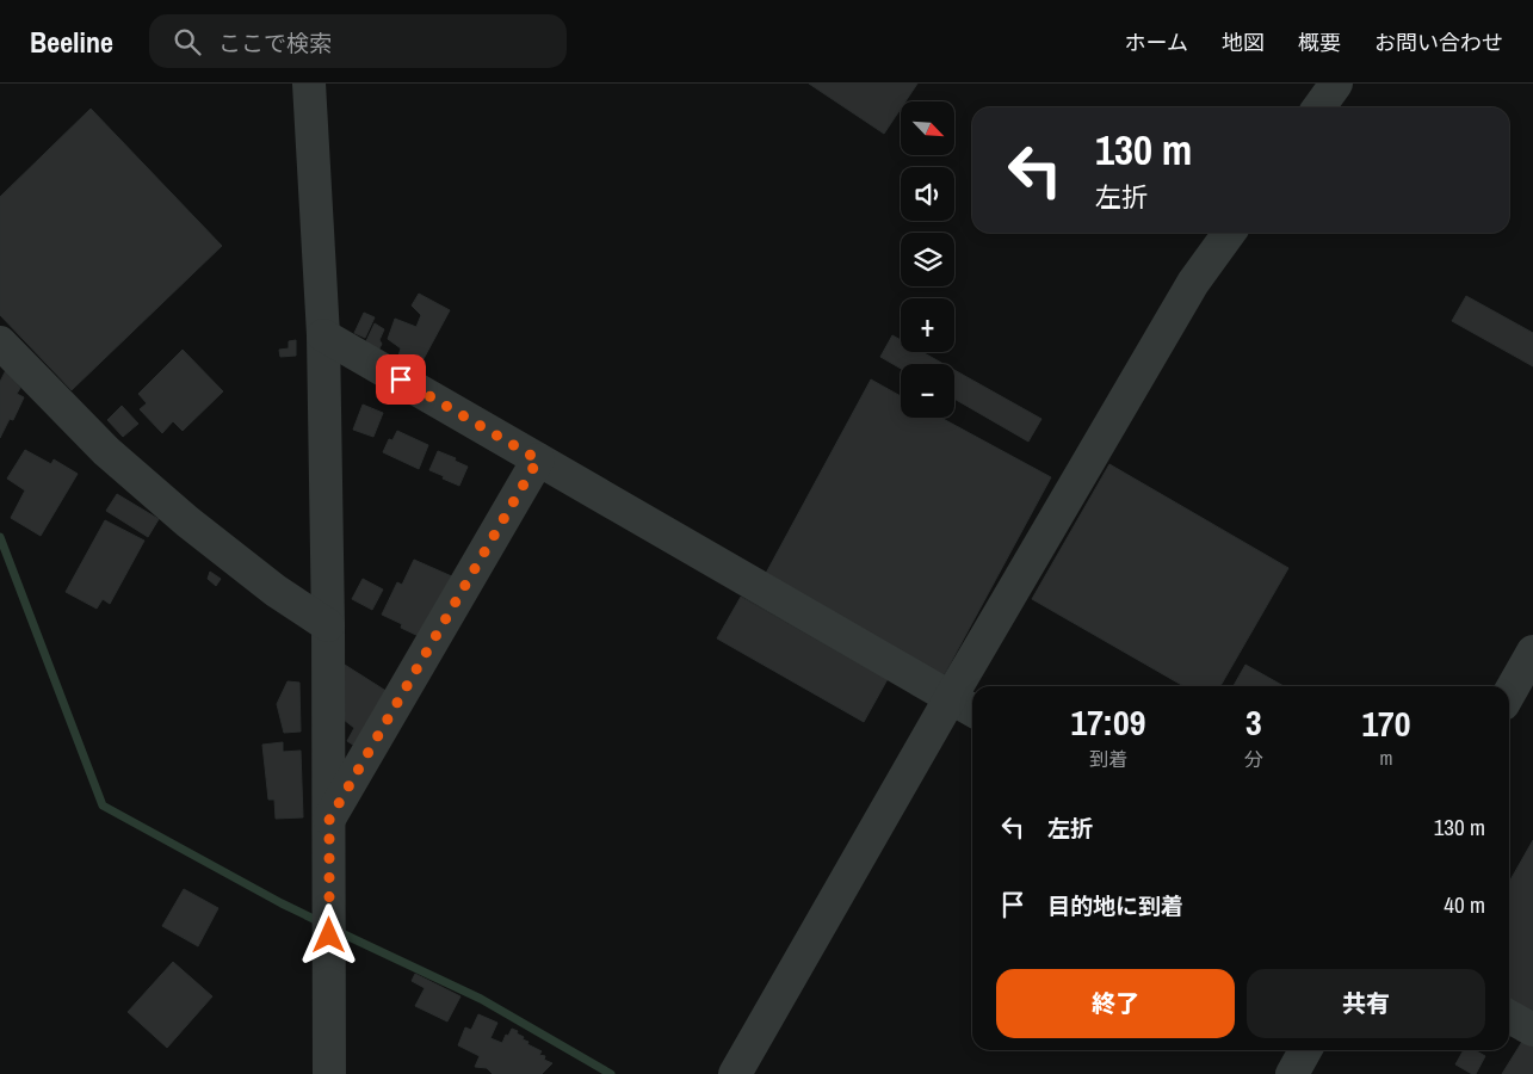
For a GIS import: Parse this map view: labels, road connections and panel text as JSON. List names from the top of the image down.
{
  "north": "bottom right",
  "page": {
    "header": "Beeline",
    "search": "ここで検索",
    "nav": [
      "ホーム",
      "地図",
      "概要",
      "お問い合わせ"
    ],
    "map_buttons": ["+", "−"],
    "turn": ["130 m", "左折"],
    "eta": [
      "17:09",
      "到着",
      "3",
      "分",
      "170",
      "m"
    ],
    "list": [
      {
        "name": "左折",
        "value": "130 m"
      },
      {
        "name": "目的地に到着",
        "value": "40 m"
      }
    ],
    "buttons": ["終了", "共有"]
  }
}
